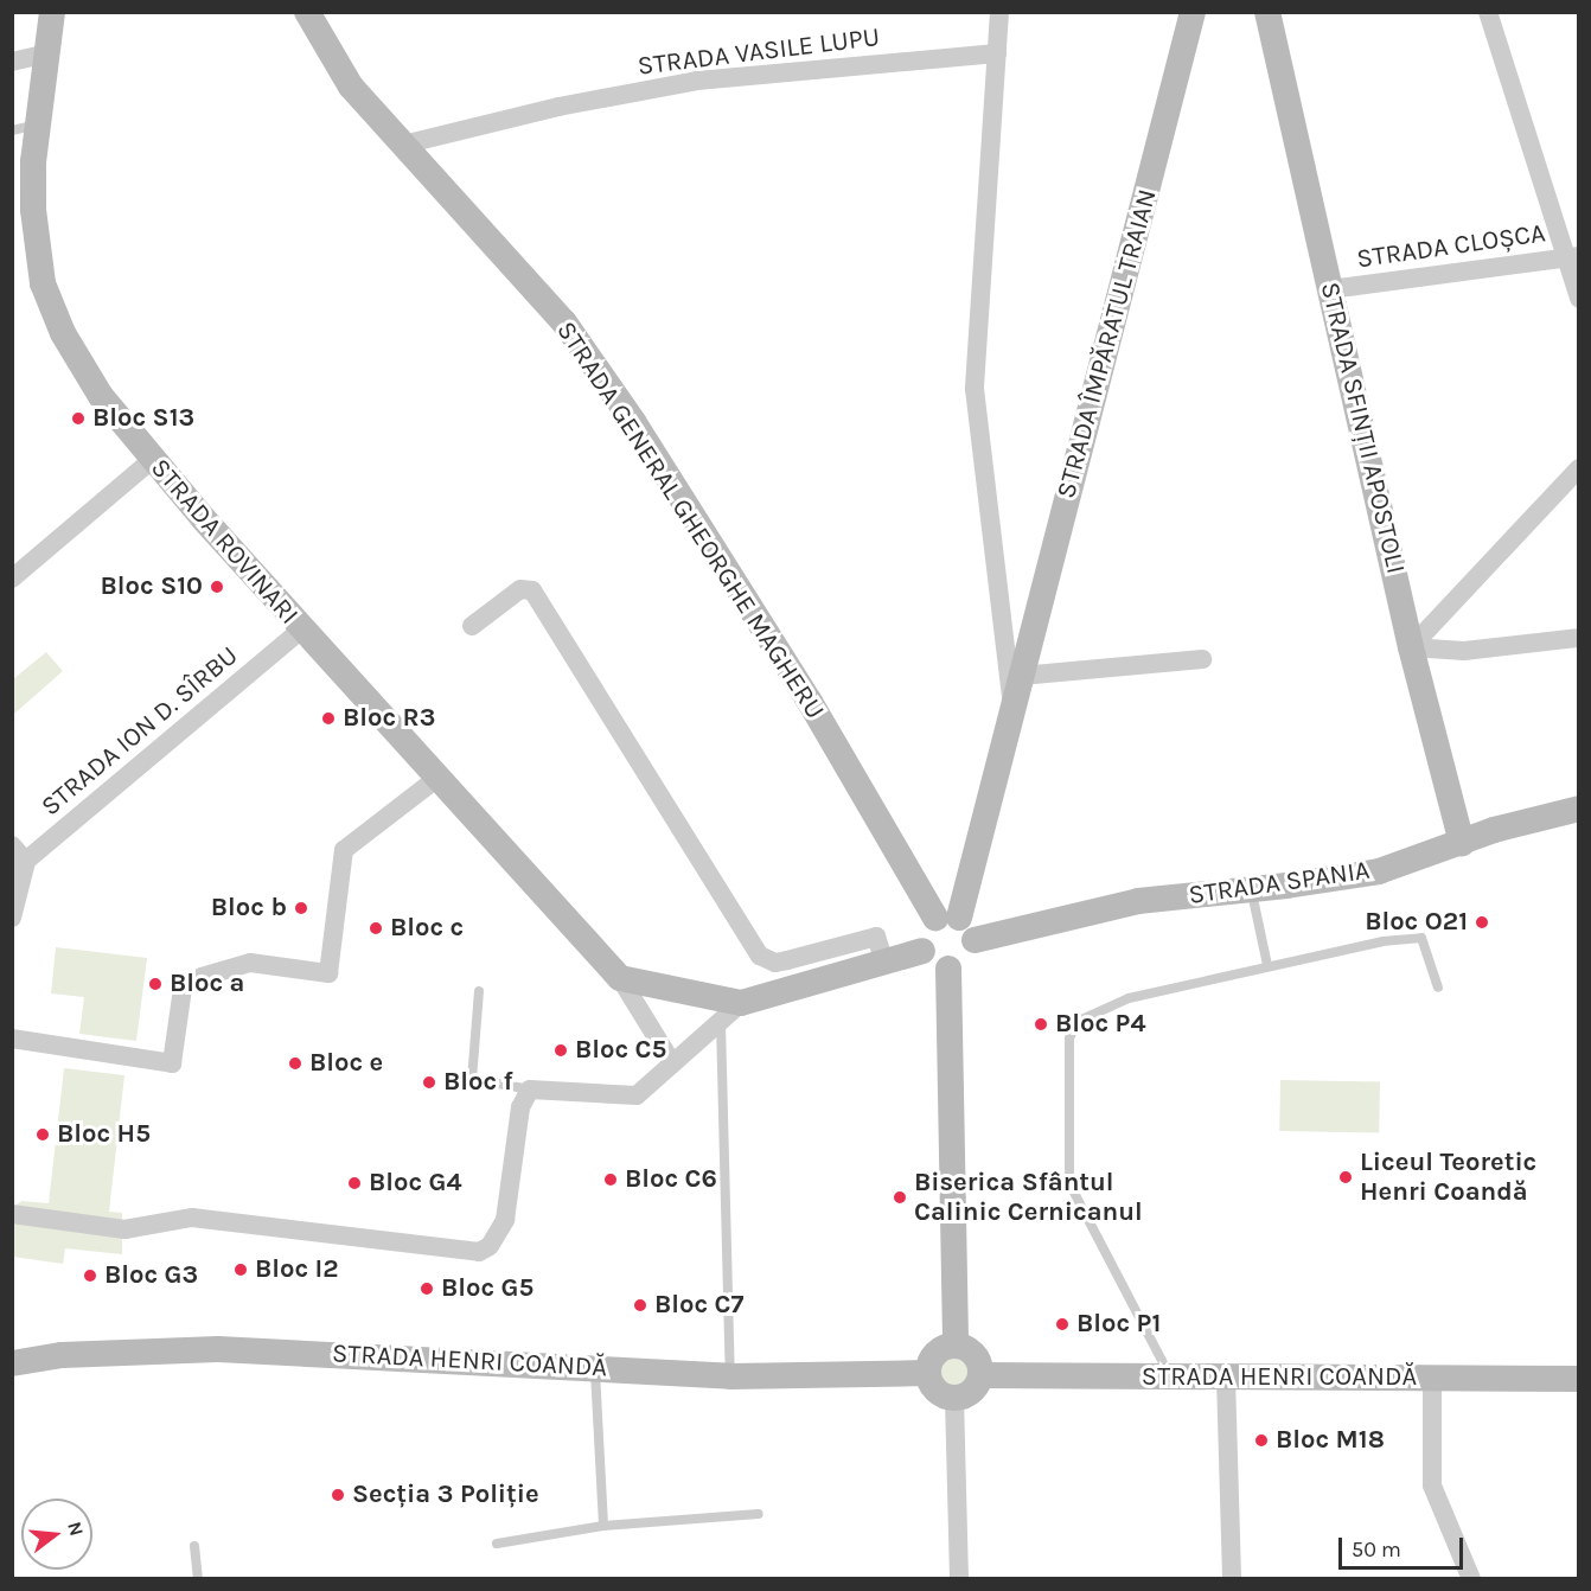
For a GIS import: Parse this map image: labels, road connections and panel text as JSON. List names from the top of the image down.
{
  "streets": {
    "street": [
      "STRADA VASILE LUPU",
      "STRADA CLOȘCA",
      "STRADA ÎMPĂRATUL TRAIAN",
      "STRADA SFINȚII APOSTOLI",
      "STRADA GENERAL GHEORGHE MAGHERU",
      "STRADA ROVINARI",
      "STRADA ION D. SÎRBU",
      "STRADA SPANIA",
      "STRADA HENRI COANDĂ"
    ]
  },
  "crossings": [
    ["STRADA VASILE LUPU", "STRADA GENERAL GHEORGHE MAGHERU"],
    ["STRADA CLOȘCA", "STRADA SFINȚII APOSTOLI"],
    ["STRADA ÎMPĂRATUL TRAIAN", "STRADA GENERAL GHEORGHE MAGHERU"],
    ["STRADA ÎMPĂRATUL TRAIAN", "STRADA SPANIA"],
    ["STRADA SFINȚII APOSTOLI", "STRADA SPANIA"],
    ["STRADA GENERAL GHEORGHE MAGHERU", "STRADA SPANIA"],
    ["STRADA ROVINARI", "STRADA ION D. SÎRBU"]
  ],
  "places": [
    "Bloc S13",
    "Bloc S10",
    "Bloc R3",
    "Bloc b",
    "Bloc O21",
    "Bloc c",
    "Bloc a",
    "Bloc P4",
    "Bloc C5",
    "Bloc e",
    "Bloc f",
    "Bloc H5",
    "Liceul Teoretic Henri Coandă",
    "Bloc C6",
    "Bloc G4",
    "Biserica Sfântul Calinic Cernicanul",
    "Bloc I2",
    "Bloc G3",
    "Bloc G5",
    "Bloc C7",
    "Bloc P1",
    "Bloc M18",
    "Secția 3 Poliție"
  ],
  "scale_bar": "50 m",
  "north": "right"
}
